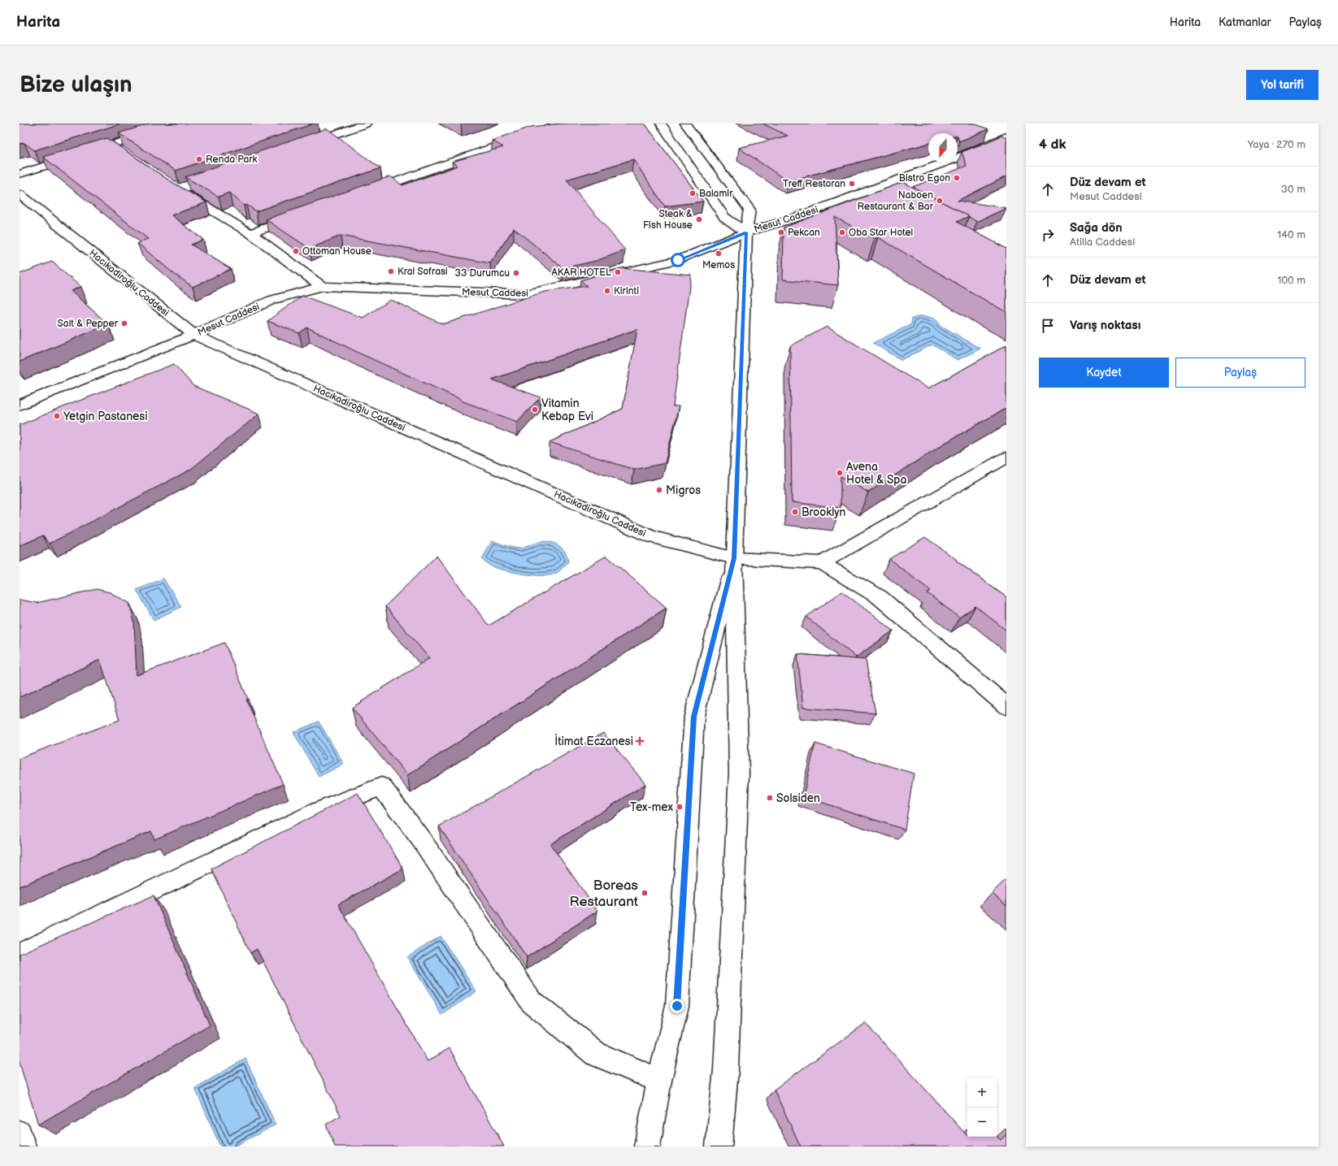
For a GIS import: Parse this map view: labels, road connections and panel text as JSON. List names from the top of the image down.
{
  "streets": {
    "street": ["Mesut Caddesi", "Hacıkadiroğlu Caddesi"]
  },
  "crossings": [
    ["Mesut Caddesi", "Hacıkadiroğlu Caddesi"]
  ],
  "places": {
    "other": [
      "Renda Park",
      "Bistro Egon",
      "Treff Restoran",
      "Balamir",
      "Naboen Restaurant & Bar",
      "Steak & Fish House",
      "Pekcan",
      "Oba Star Hotel",
      "Ottoman House",
      "Memos",
      "Kral Sofrasi",
      "AKAR HOTEL",
      "33 Durumcu",
      "Kirinti",
      "Salt & Pepper",
      "Vitamin Kebap Evi",
      "Yetgin Pastanesi",
      "Avena Hotel & Spa",
      "Migros",
      "Brooklyn",
      "Solsiden",
      "Tex-mex",
      "Boreas Restaurant"
    ],
    "health": ["İtimat Eczanesi"]
  },
  "north": "bottom",
  "page": {
    "header": "Harita",
    "nav": ["Harita", "Katmanlar", "Paylaş"],
    "buttons": [
      "Yol tarifi",
      ["Kaydet", "Paylaş"]
    ],
    "title": "Bize ulaşın",
    "heading": ["4 dk", "Yaya · 270 m"],
    "list": [
      ["Düz devam et", "Mesut Caddesi", "30 m"],
      ["Sağa dön", "Atilla Caddesi", "140 m"],
      ["Düz devam et", "100 m"],
      "Varış noktası"
    ],
    "map_buttons": ["+", "−"]
  }
}
